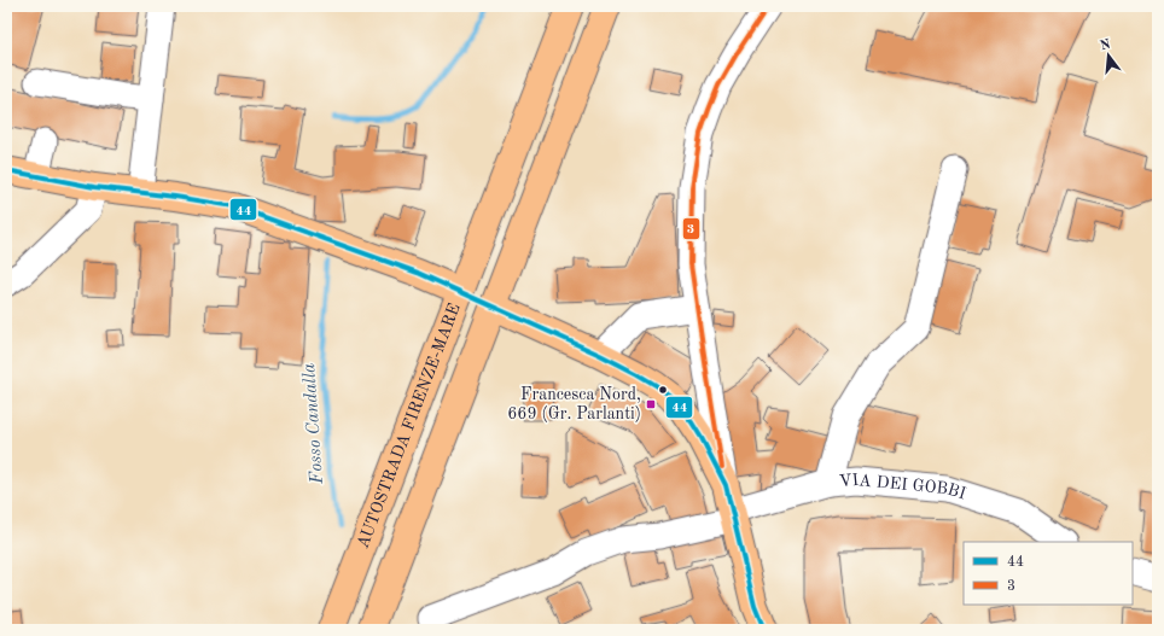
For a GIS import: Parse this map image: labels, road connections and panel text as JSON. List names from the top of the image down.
{
  "streets": {
    "main road": ["AUTOSTRADA FIRENZE-MARE"],
    "street": ["VIA DEI GOBBI"]
  },
  "water": ["Fosso Candalla"],
  "places": {
    "transit": ["Francesca Nord, 669 (Gr. Parlanti)"]
  },
  "lines": ["transit line 3", "transit line 44"],
  "legend": ["44", "3"],
  "north": "top"
}
